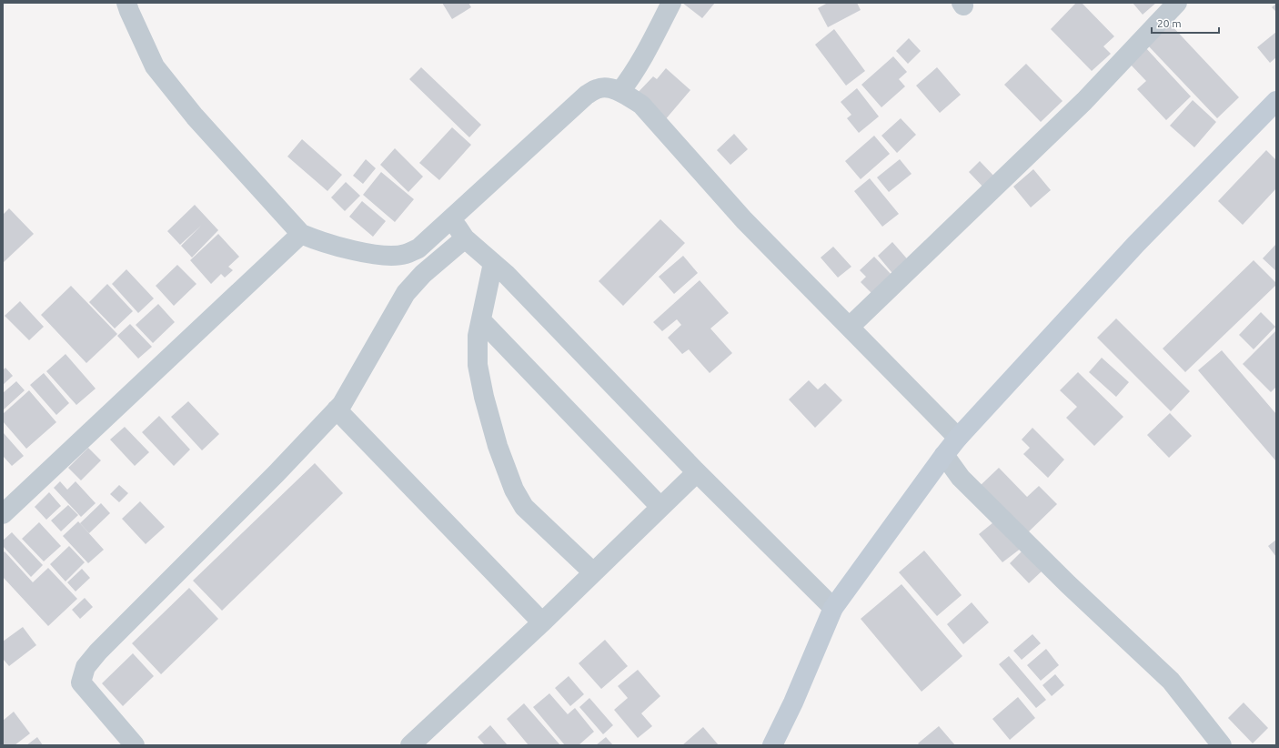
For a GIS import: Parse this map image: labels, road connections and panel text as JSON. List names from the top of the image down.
{
  "scale_bar": "20 m"
}
